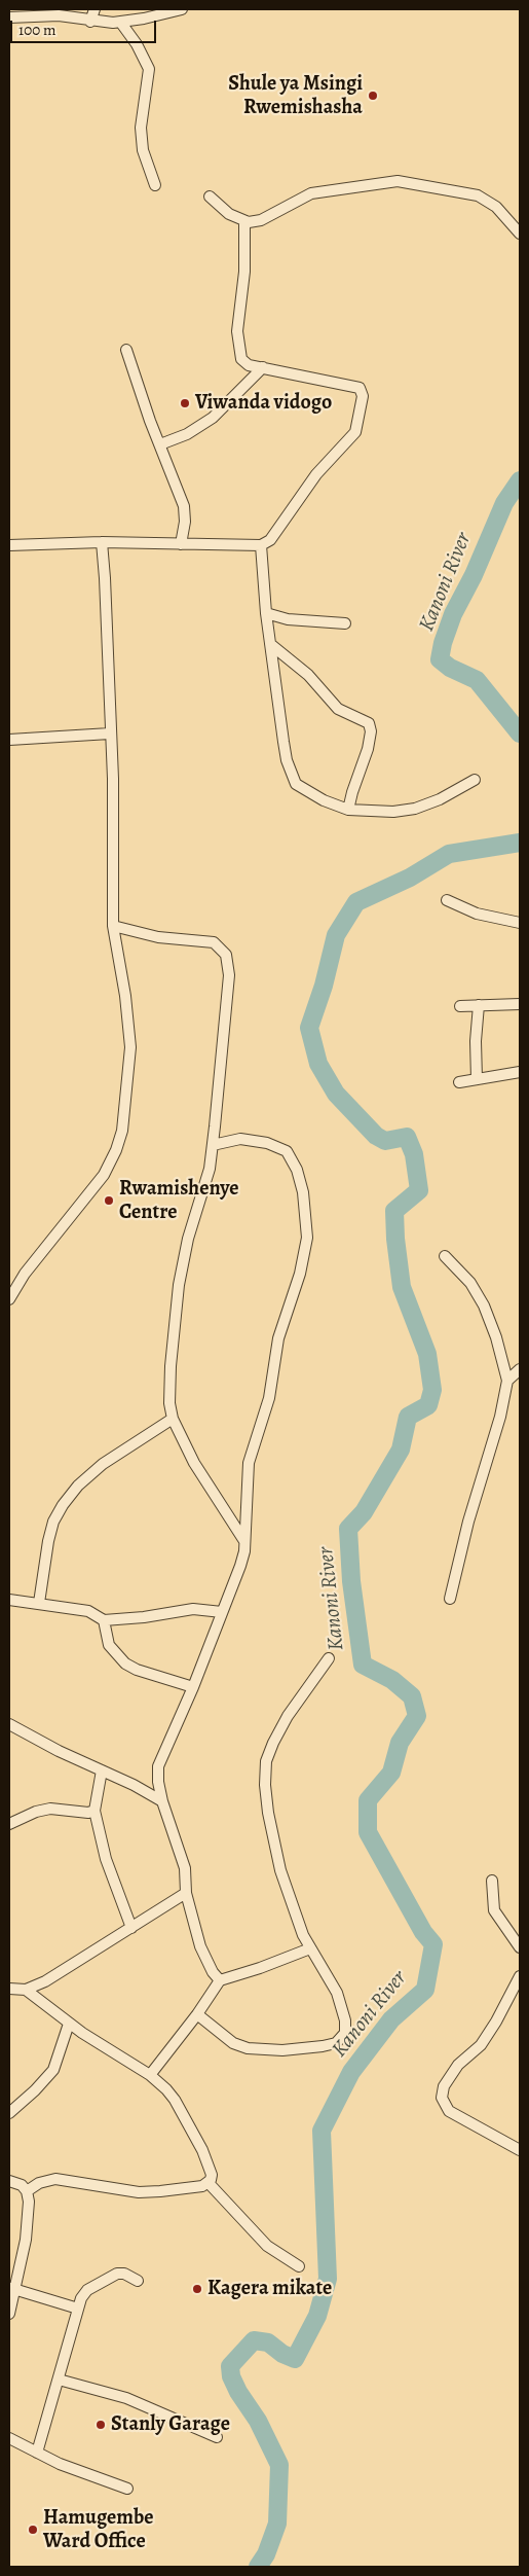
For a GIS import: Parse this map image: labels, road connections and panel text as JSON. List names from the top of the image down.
{
  "water": ["Kanoni River"],
  "places": [
    "Shule ya Msingi Rwemishasha",
    "Viwanda vidogo",
    "Rwamishenye Centre",
    "Kagera mikate",
    "Stanly Garage",
    "Hamugembe Ward Office"
  ],
  "scale_bar": "100 m"
}
